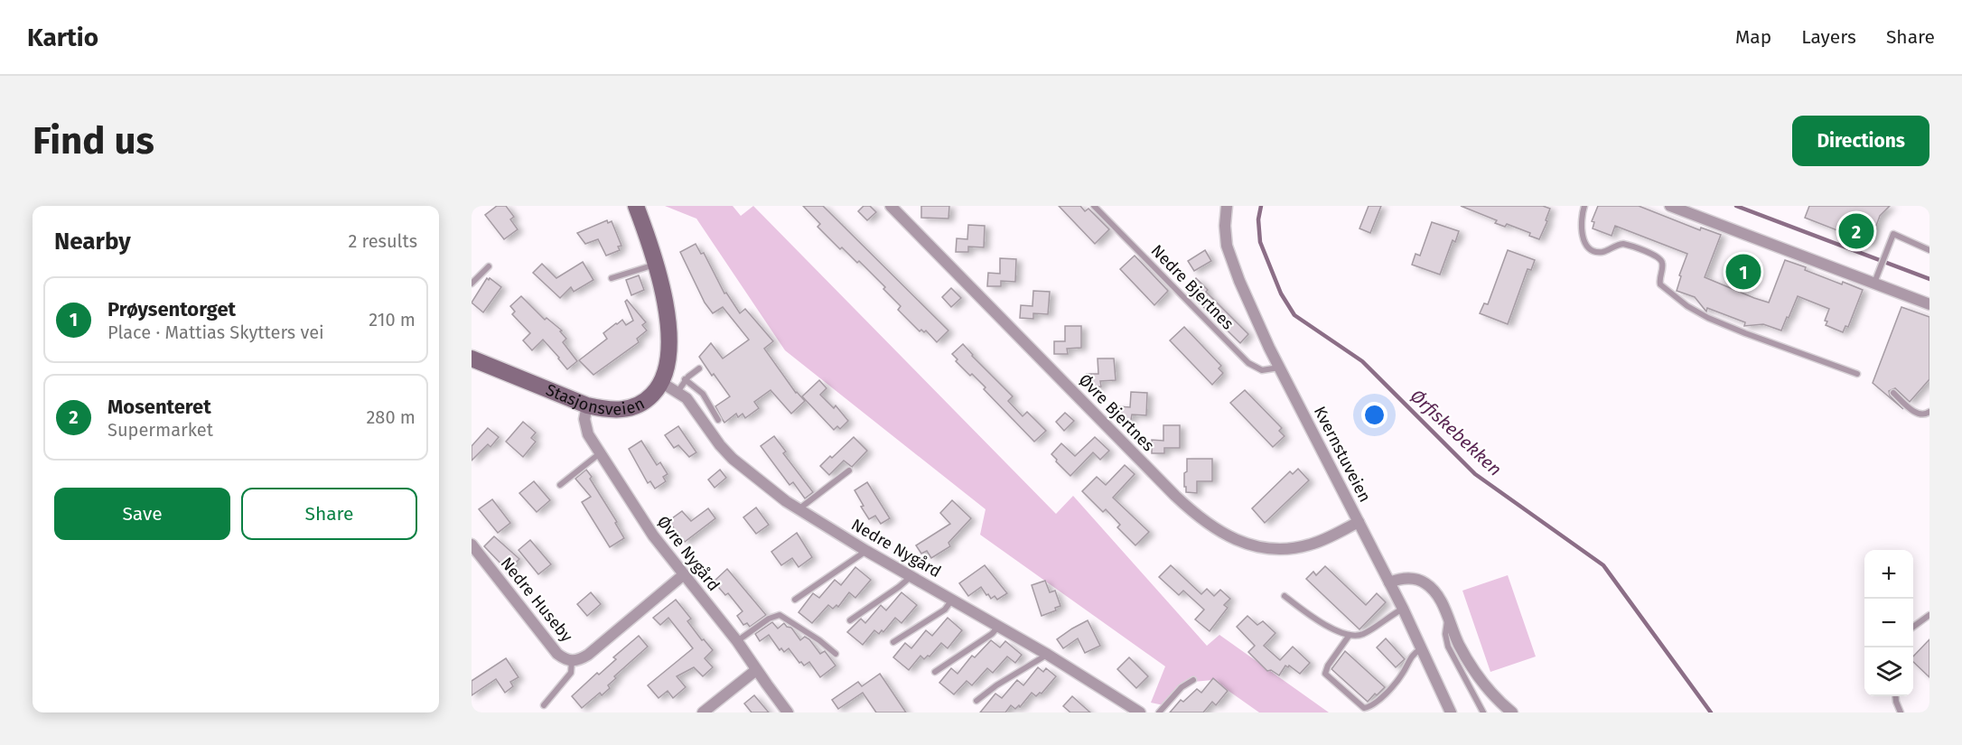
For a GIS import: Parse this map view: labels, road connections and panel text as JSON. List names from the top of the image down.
{
  "streets": {
    "main road": ["Stasjonsveien"],
    "street": [
      "Øvre Bjertnes",
      "Kvernstuveien",
      "Nedre Nygård",
      "Øvre Nygård",
      "Nedre Huseby"
    ],
    "lane": ["Nedre Bjertnes"]
  },
  "crossings": [
    ["Nedre Bjertnes", "Kvernstuveien"],
    ["Stasjonsveien", "Nedre Nygård"],
    ["Stasjonsveien", "Øvre Nygård"],
    ["Øvre Bjertnes", "Kvernstuveien"],
    ["Øvre Nygård", "Nedre Huseby"]
  ],
  "water": ["Ørfiskebekken"],
  "page": {
    "header": "Kartio",
    "nav": ["Map", "Layers", "Share"],
    "buttons": [
      "Directions",
      ["Save", "Share"]
    ],
    "title": "Find us",
    "heading": ["Nearby", "2 results"],
    "pins": ["2", "1"],
    "list": [
      {
        "mark": "1",
        "name": "Prøysentorget",
        "note": "Place · Mattias Skytters vei",
        "value": "210 m"
      },
      {
        "mark": "2",
        "name": "Mosenteret",
        "note": "Supermarket",
        "value": "280 m"
      }
    ],
    "map_buttons": ["+", "−"]
  }
}
